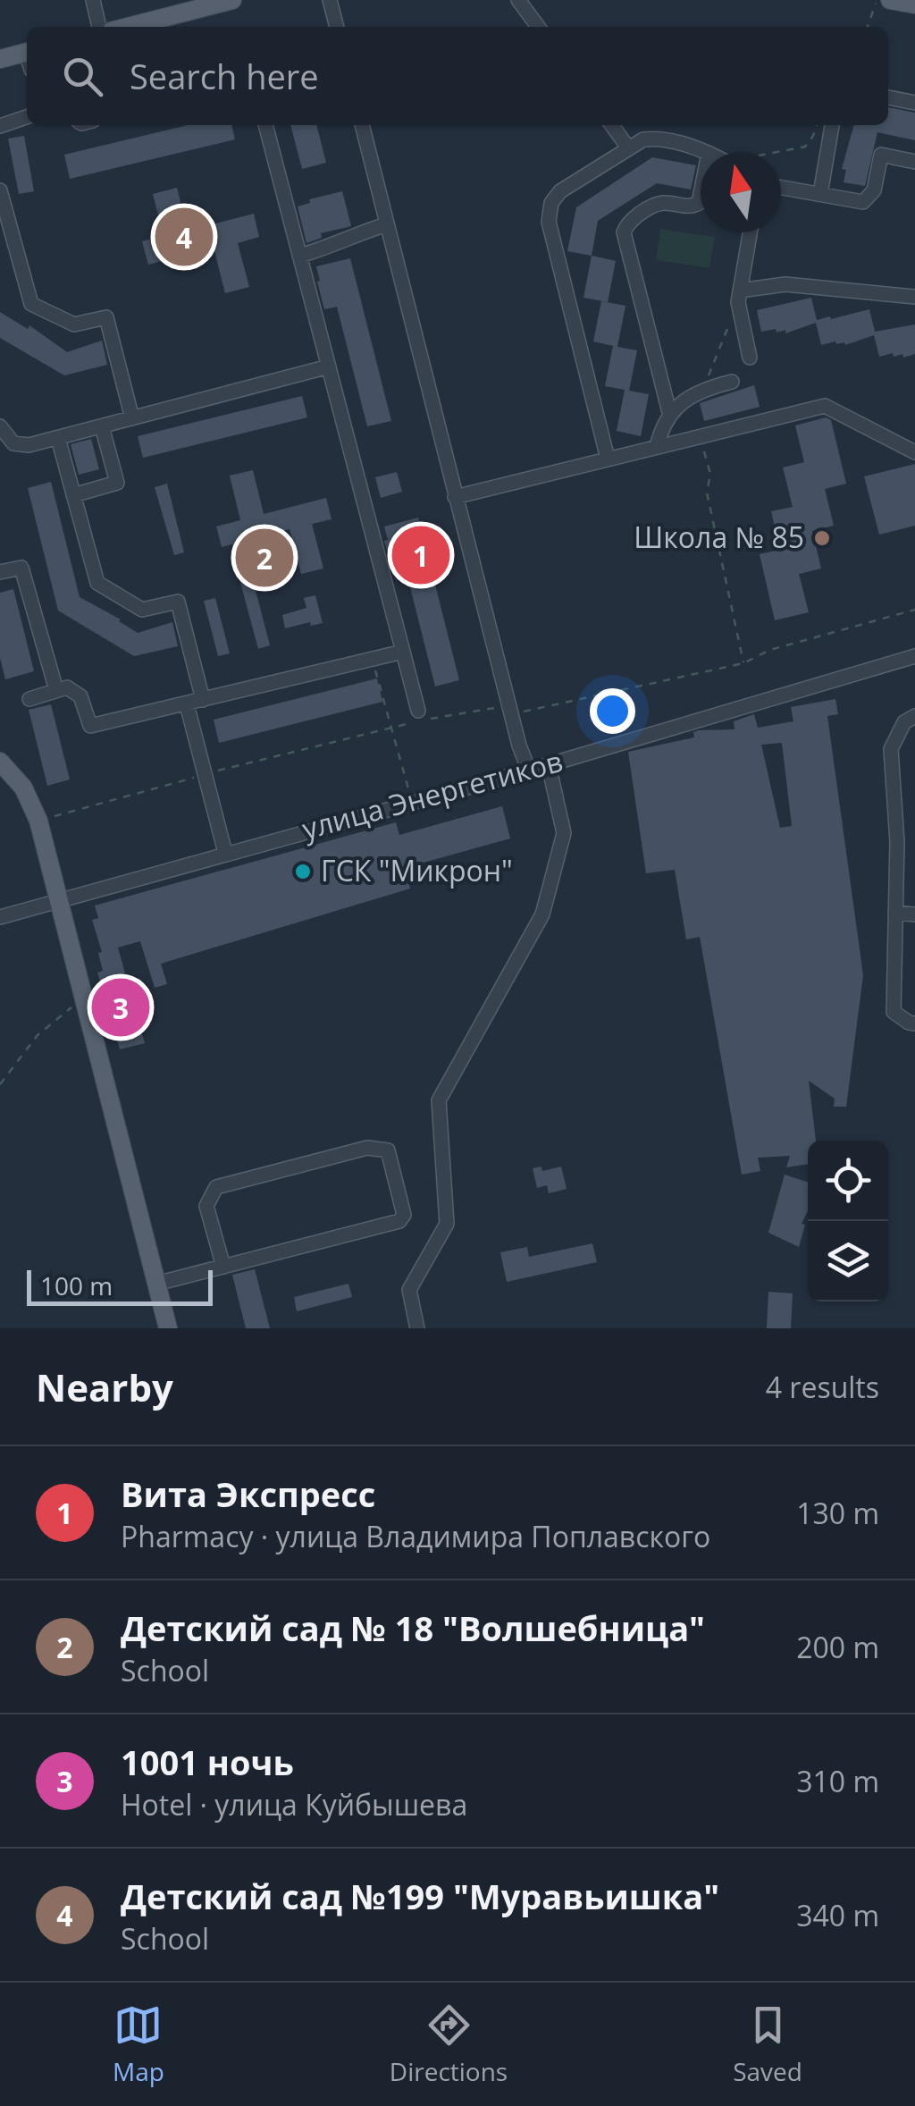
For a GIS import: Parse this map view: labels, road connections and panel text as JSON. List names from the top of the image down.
{
  "streets": {
    "street": ["улица Энергетиков"]
  },
  "places": ["Школа № 85", "ГСК \"Микрон\""],
  "scale_bar": "100 m",
  "north": "top",
  "page": {
    "search": "Search here",
    "pins": [
      "4",
      "1",
      "2",
      "3"
    ],
    "scale": "100 m",
    "heading": ["Nearby", "4 results"],
    "list": [
      {
        "mark": "1",
        "name": "Вита Экспресс",
        "note": "Pharmacy · улица Владимира Поплавского",
        "value": "130 m"
      },
      {
        "mark": "2",
        "name": "Детский сад № 18 \"Волшебница\"",
        "note": "School",
        "value": "200 m"
      },
      {
        "mark": "3",
        "name": "1001 ночь",
        "note": "Hotel · улица Куйбышева",
        "value": "310 m"
      },
      {
        "mark": "4",
        "name": "Детский сад №199 \"Муравьишка\"",
        "note": "School",
        "value": "340 m"
      }
    ],
    "nav": ["Map", "Directions", "Saved"]
  }
}
